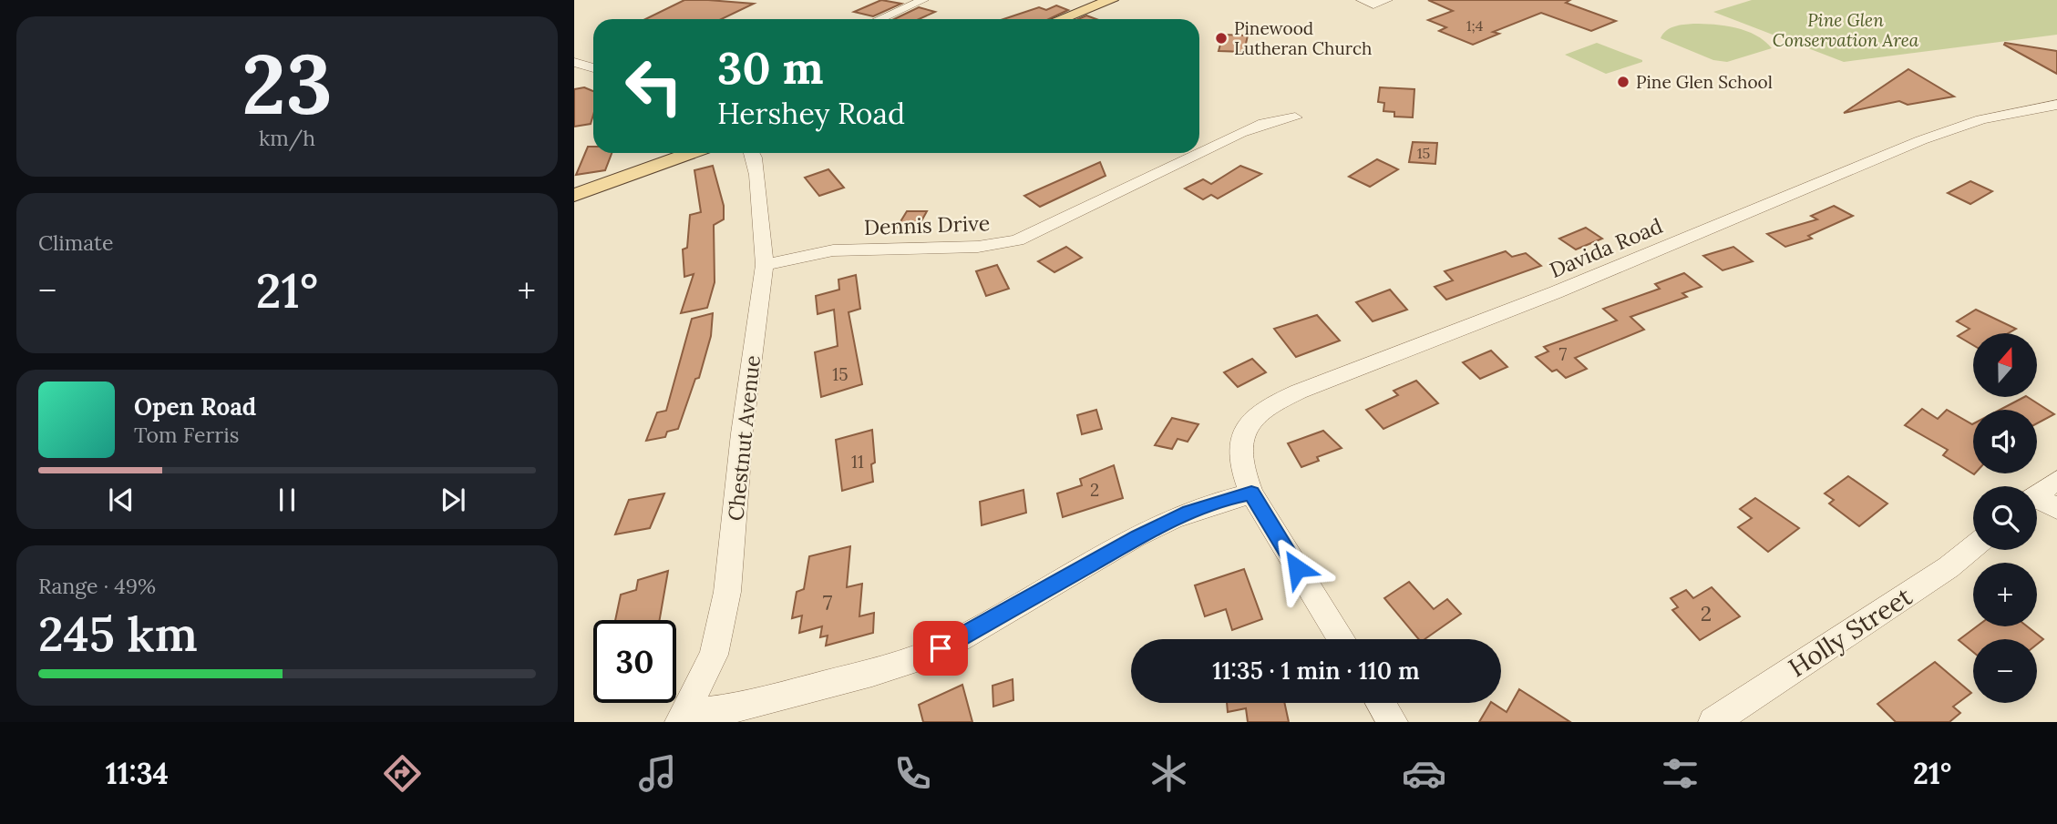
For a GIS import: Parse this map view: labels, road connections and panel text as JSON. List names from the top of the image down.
{
  "streets": {
    "street": [
      "Dennis Drive",
      "Davida Road",
      "Chestnut Avenue",
      "Holly Street"
    ]
  },
  "crossings": [
    ["Dennis Drive", "Chestnut Avenue"]
  ],
  "parks": ["Pine Glen Conservation Area"],
  "places": ["Pinewood Lutheran Church", "Pine Glen School"],
  "house_numbers": [
    "1;4",
    "15",
    "7",
    "15",
    "11",
    "2",
    "7",
    "2"
  ],
  "north": "top",
  "page": {
    "tile": [
      ["23", "km/h"],
      "Climate",
      ["Range · 49%", "245 km"]
    ],
    "turn": ["30 m", "Hershey Road"],
    "heat": ["−", "21°", "+"],
    "map_buttons": ["+", "−"],
    "song": ["Open Road", "Tom Ferris"],
    "limit": "30",
    "trip": "11:35 · 1 min · 110 m",
    "tabs": ["11:34", "21°"]
  }
}
